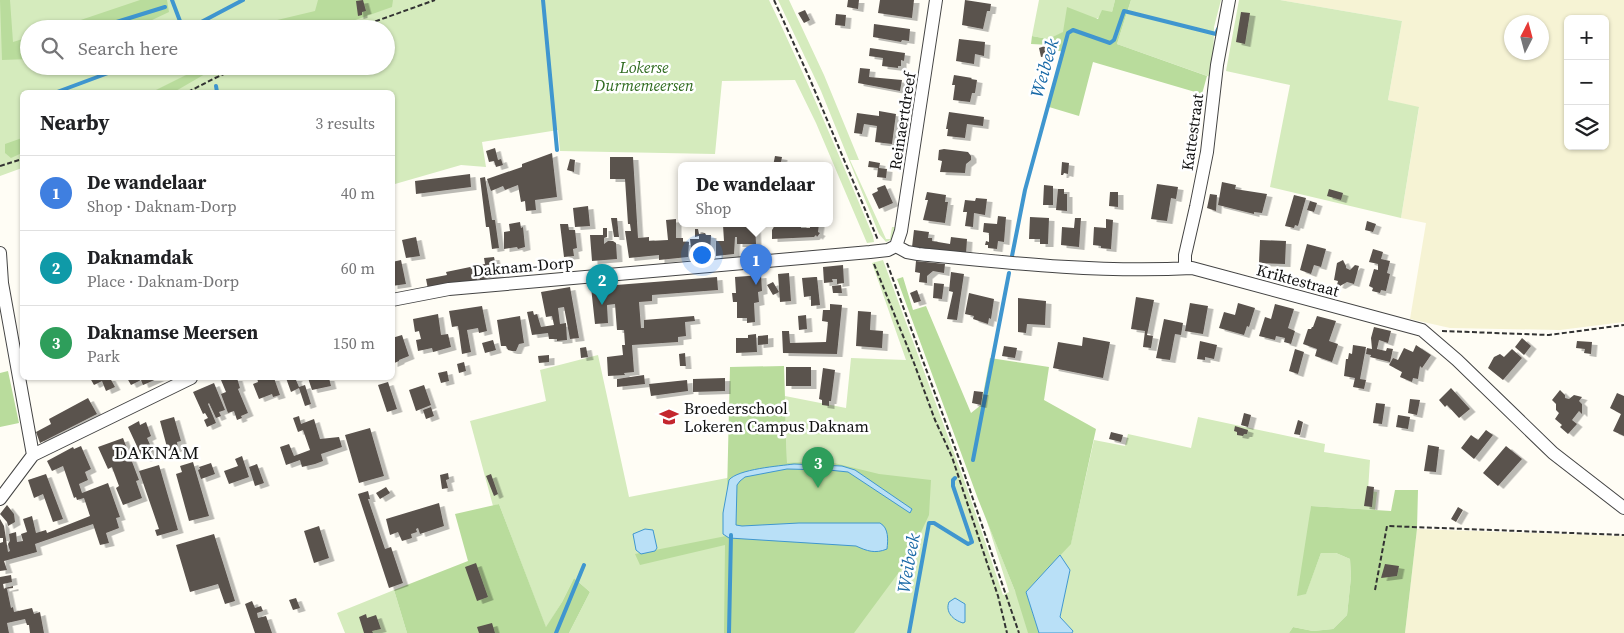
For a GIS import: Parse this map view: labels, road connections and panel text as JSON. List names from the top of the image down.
{
  "streets": {
    "street": [
      "Reinaertdreef",
      "Kattestraat",
      "Daknam-Dorp",
      "Kriktestraat"
    ]
  },
  "crossings": [
    ["Reinaertdreef", "Daknam-Dorp"],
    ["Reinaertdreef", "Kriktestraat"],
    ["Kattestraat", "Kriktestraat"],
    ["Daknam-Dorp", "Kriktestraat"]
  ],
  "districts": ["DAKNAM"],
  "water": ["Weibeek"],
  "parks": ["Lokerse Durmemeersen"],
  "places": {
    "school or university": ["Broederschool Lokeren Campus Daknam"]
  },
  "north": "top",
  "page": {
    "map_buttons": ["+", "−"],
    "search": "Search here",
    "heading": ["Nearby", "3 results"],
    "list": [
      {
        "mark": "1",
        "name": "De wandelaar",
        "note": "Shop · Daknam-Dorp",
        "value": "40 m"
      },
      {
        "mark": "2",
        "name": "Daknamdak",
        "note": "Place · Daknam-Dorp",
        "value": "60 m"
      },
      {
        "mark": "3",
        "name": "Daknamse Meersen",
        "note": "Park",
        "value": "150 m"
      }
    ],
    "popup": ["De wandelaar", "Shop"],
    "pins": ["1", "2", "3"]
  }
}
